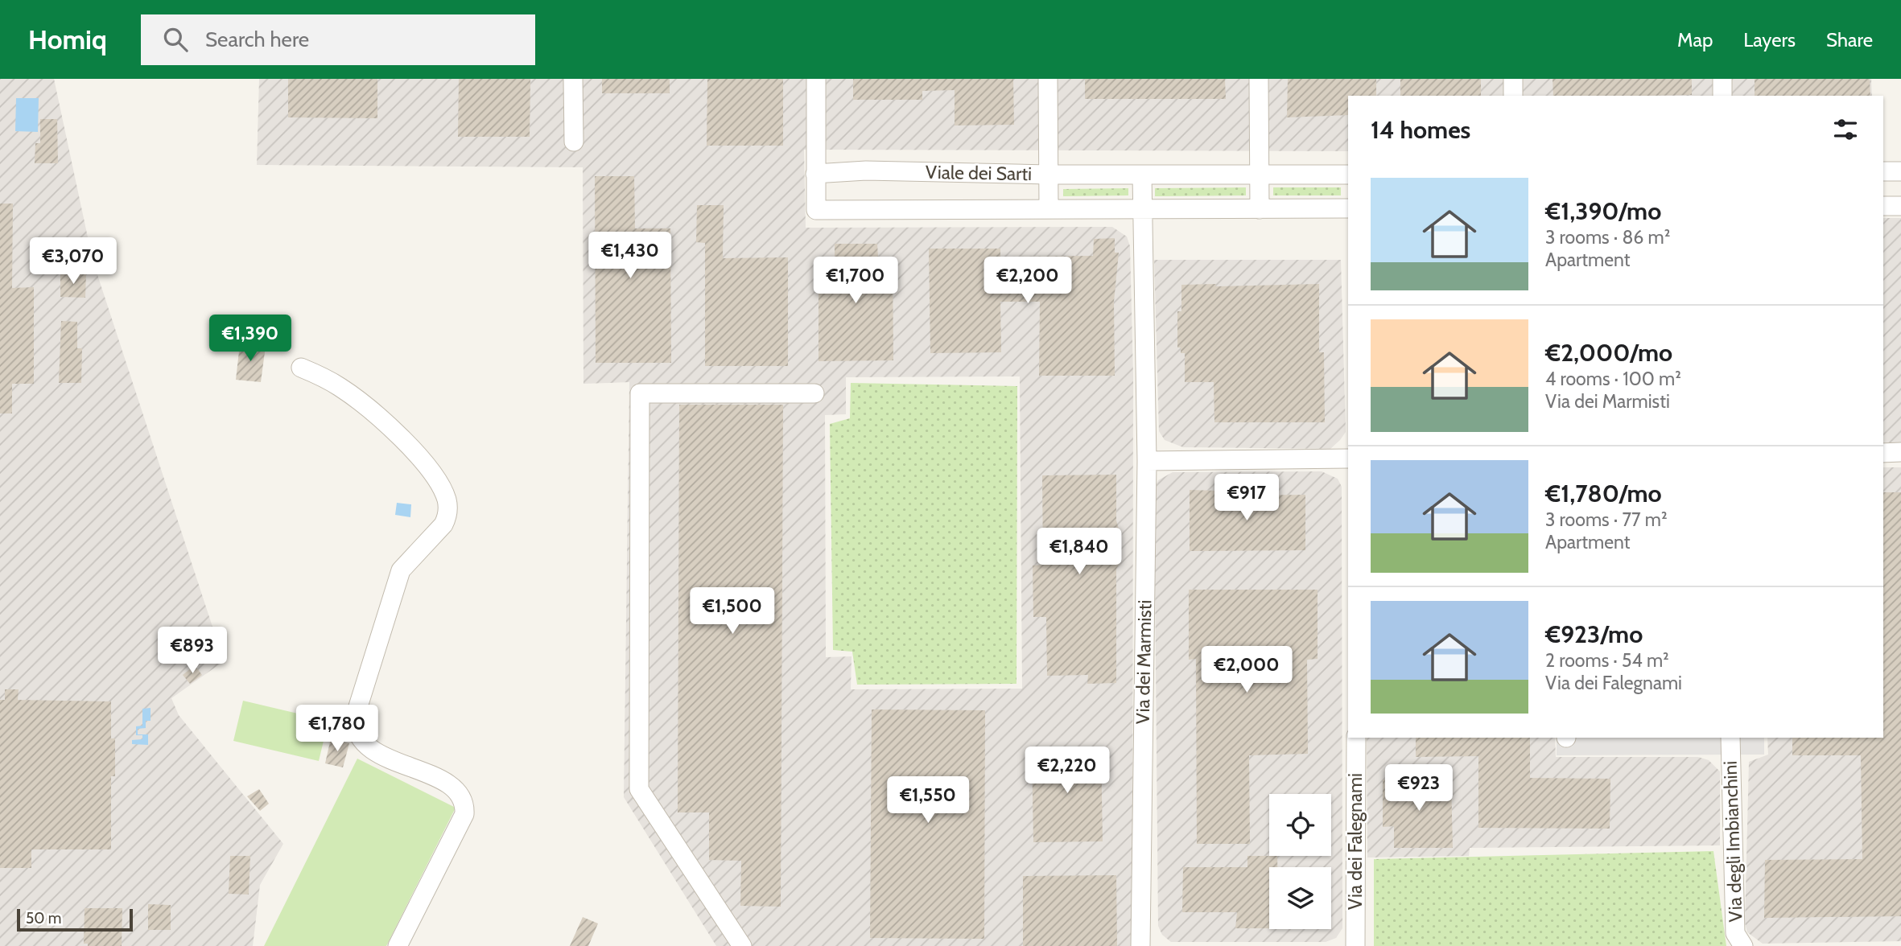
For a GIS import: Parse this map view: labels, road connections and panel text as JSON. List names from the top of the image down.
{
  "streets": {
    "street": [
      "Viale dei Sarti",
      "Via dei Marmisti",
      "Via dei Falegnami",
      "Via degli Imbianchini"
    ]
  },
  "crossings": [
    ["Viale dei Sarti", "Via dei Marmisti"]
  ],
  "scale_bar": "50 m",
  "page": {
    "header": "Homiq",
    "search": "Search here",
    "nav": ["Map", "Layers", "Share"],
    "heading": "14 homes",
    "list": [
      {
        "name": "€1,390/mo",
        "note": "3 rooms · 86 m² · Apartment"
      },
      {
        "name": "€2,000/mo",
        "note": "4 rooms · 100 m² · Via dei Marmisti"
      },
      {
        "name": "€1,780/mo",
        "note": "3 rooms · 77 m² · Apartment"
      },
      {
        "name": "€923/mo",
        "note": "2 rooms · 54 m² · Via dei Falegnami"
      }
    ],
    "price": [
      "€1,430",
      "€3,070",
      "€1,700",
      "€2,200",
      "€1,390",
      "€917",
      "€1,840",
      "€1,500",
      "€893",
      "€2,000",
      "€1,780",
      "€2,220",
      "€923",
      "€1,550"
    ],
    "scale": "50 m"
  }
}
